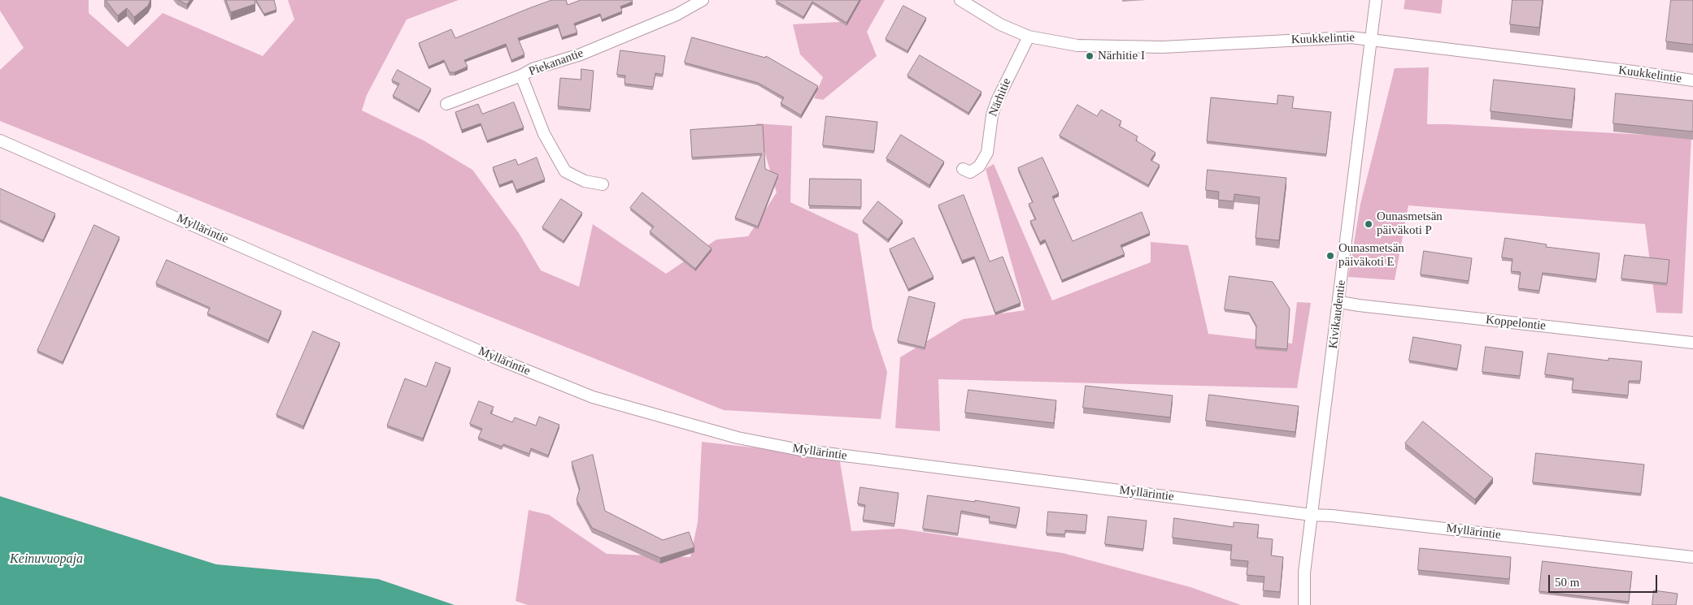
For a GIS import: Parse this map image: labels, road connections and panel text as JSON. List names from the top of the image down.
{
  "streets": {
    "street": [
      "Kuukkelintie",
      "Piekanantie",
      "Närhitie",
      "Myllärintie",
      "Kivikaudentie",
      "Koppelontie"
    ]
  },
  "crossings": [
    ["Kuukkelintie", "Närhitie"],
    ["Kuukkelintie", "Kivikaudentie"],
    ["Myllärintie", "Kivikaudentie"],
    ["Kivikaudentie", "Koppelontie"]
  ],
  "water": ["Keinuvuopaja"],
  "places": ["Närhitie I", "Ounasmetsän päiväkoti P", "Ounasmetsän päiväkoti E"],
  "scale_bar": "50 m"
}
